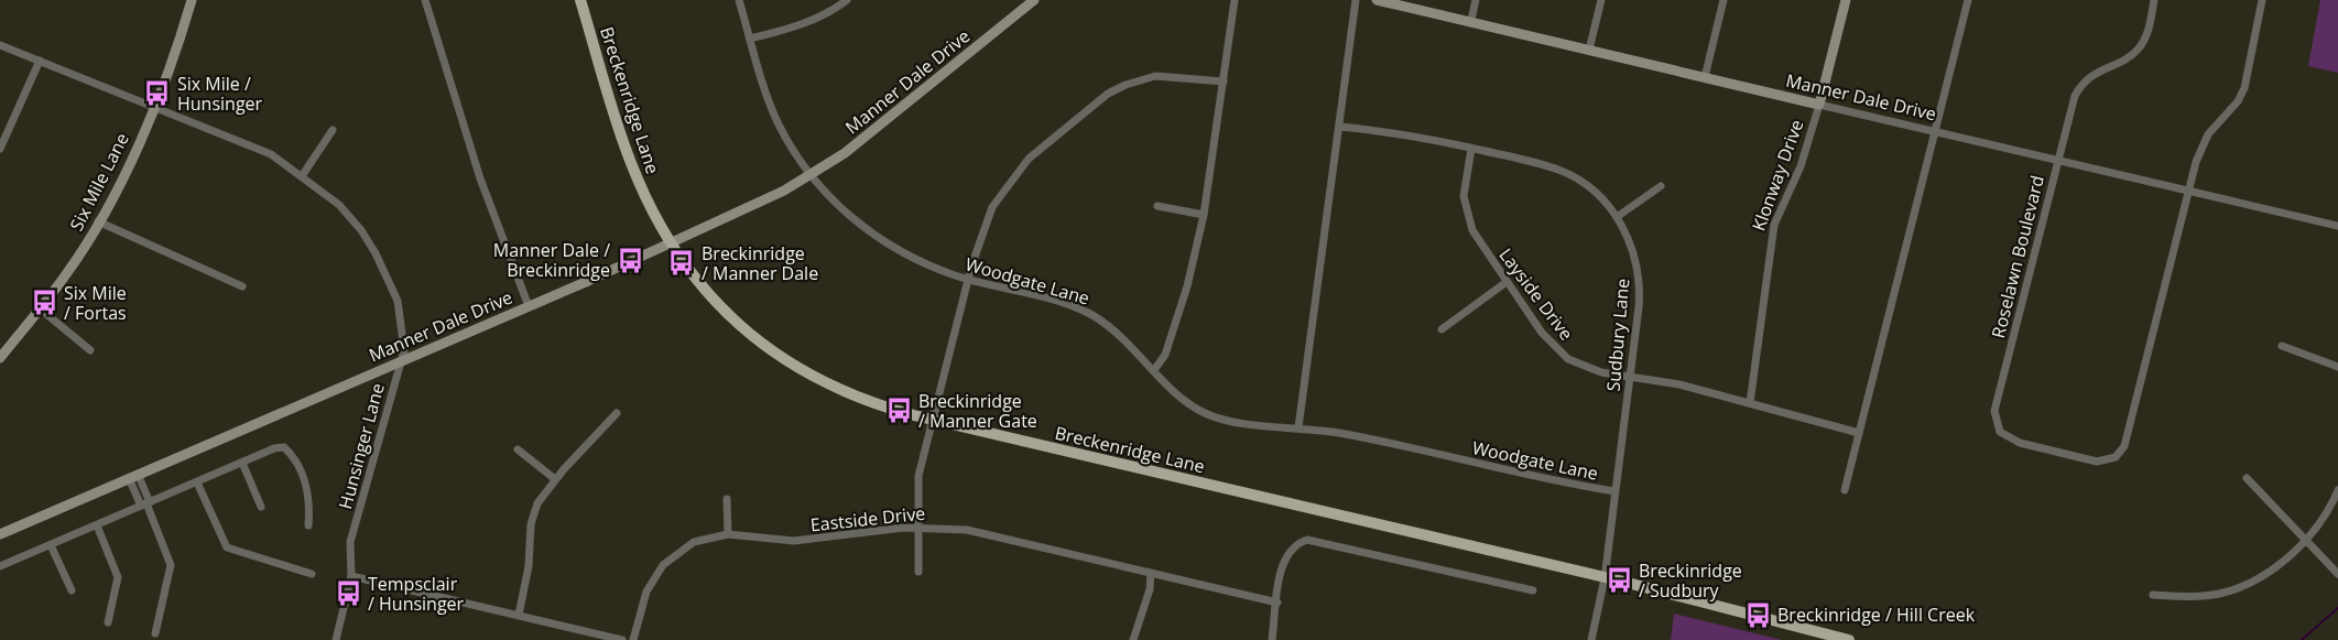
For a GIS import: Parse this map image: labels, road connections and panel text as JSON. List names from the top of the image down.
{
  "streets": {
    "main road": ["Breckenridge Lane"],
    "street": [
      "Manner Dale Drive",
      "Klonway Drive",
      "Six Mile Lane",
      "Roselawn Boulevard",
      "Woodgate Lane",
      "Layside Drive",
      "Sudbury Lane",
      "Hunsinger Lane",
      "Eastside Drive"
    ]
  },
  "crossings": [
    ["Manner Dale Drive", "Breckenridge Lane"],
    ["Manner Dale Drive", "Klonway Drive"],
    ["Manner Dale Drive", "Roselawn Boulevard"],
    ["Manner Dale Drive", "Woodgate Lane"],
    ["Manner Dale Drive", "Hunsinger Lane"],
    ["Breckenridge Lane", "Sudbury Lane"],
    ["Klonway Drive", "Layside Drive"],
    ["Six Mile Lane", "Hunsinger Lane"],
    ["Woodgate Lane", "Sudbury Lane"],
    ["Layside Drive", "Sudbury Lane"]
  ],
  "places": {
    "bus stop": [
      "Six Mile / Hunsinger",
      "Manner Dale / Breckinridge",
      "Breckinridge / Manner Dale",
      "Six Mile / Fortas",
      "Breckinridge / Manner Gate",
      "Breckinridge / Sudbury",
      "Tempsclair / Hunsinger",
      "Breckinridge / Hill Creek"
    ]
  }
}
